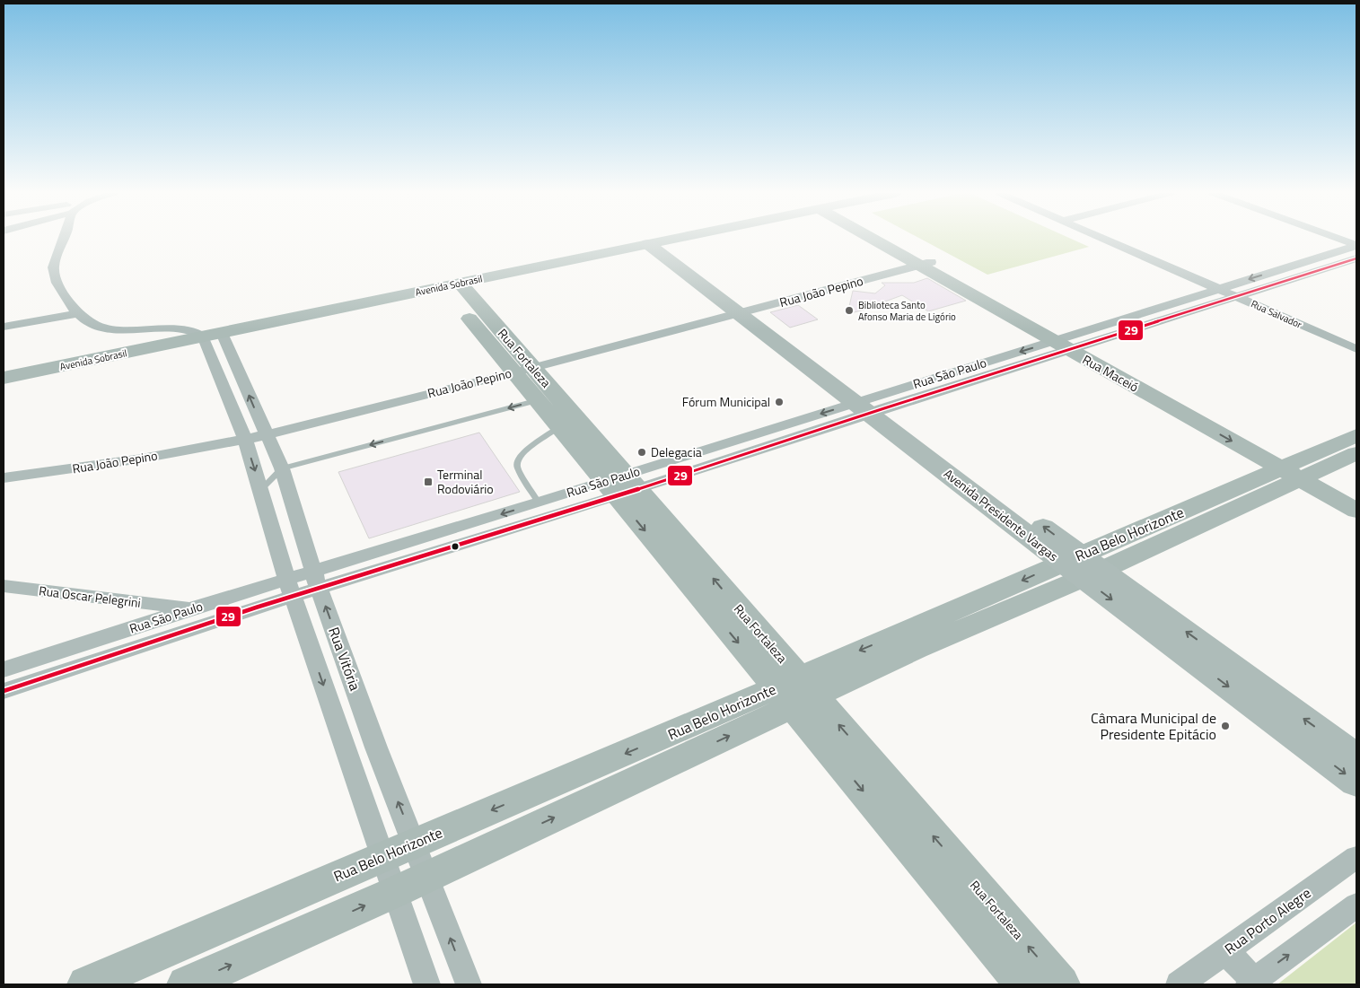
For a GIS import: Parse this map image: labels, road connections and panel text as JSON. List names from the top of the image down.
{
  "streets": {
    "main road": ["Avenida Presidente Vargas"],
    "street": [
      "Avenida Sobrasil",
      "Rua João Pepino",
      "Rua Salvador",
      "Rua Fortaleza",
      "Rua São Paulo",
      "Rua Maceió",
      "Rua Belo Horizonte",
      "Rua Oscar Pelegrini",
      "Rua Vitória",
      "Rua Porto Alegre"
    ]
  },
  "crossings": [
    ["Avenida Sobrasil", "Rua Fortaleza"],
    ["Avenida Sobrasil", "Avenida Presidente Vargas"],
    ["Avenida Sobrasil", "Rua Vitória"],
    ["Rua João Pepino", "Rua Fortaleza"],
    ["Rua João Pepino", "Rua Maceió"],
    ["Rua João Pepino", "Avenida Presidente Vargas"],
    ["Rua João Pepino", "Rua Vitória"],
    ["Rua Salvador", "Rua São Paulo"],
    ["Rua Fortaleza", "Rua São Paulo"],
    ["Rua Fortaleza", "Rua Belo Horizonte"],
    ["Rua São Paulo", "Rua Maceió"],
    ["Rua São Paulo", "Avenida Presidente Vargas"],
    ["Rua São Paulo", "Rua Oscar Pelegrini"],
    ["Rua São Paulo", "Rua Vitória"],
    ["Rua Maceió", "Rua Belo Horizonte"],
    ["Avenida Presidente Vargas", "Rua Belo Horizonte"],
    ["Rua Belo Horizonte", "Rua Vitória"]
  ],
  "places": {
    "other": [
      "Biblioteca Santo Afonso Maria de Ligório",
      "Fórum Municipal",
      "Delegacia",
      "Câmara Municipal de Presidente Epitácio"
    ],
    "transit": ["Terminal Rodoviário"]
  },
  "lines": ["transit line 29"]
}
